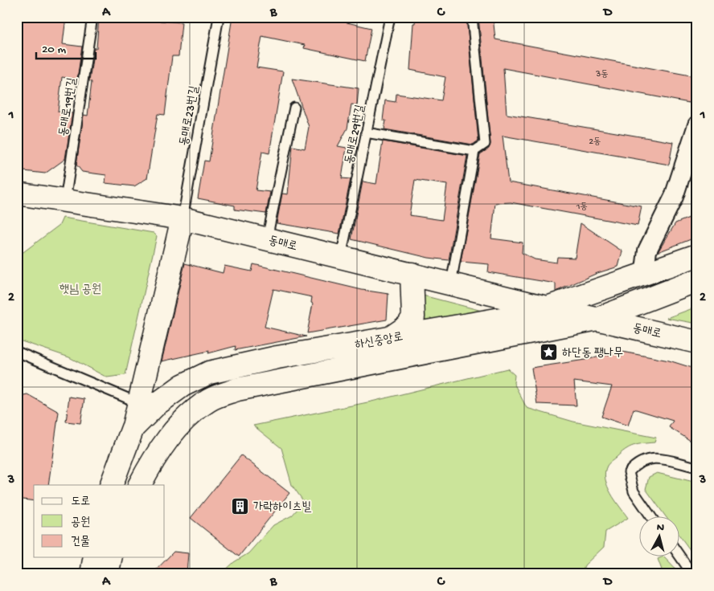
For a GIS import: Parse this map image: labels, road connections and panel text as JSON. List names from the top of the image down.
{
  "streets": {
    "street": ["동매로", "하신중앙로"],
    "lane": ["동매로19번길", "동매로23번길", "동매로29번길"]
  },
  "crossings": [
    ["동매로19번길", "동매로"],
    ["동매로23번길", "동매로"],
    ["동매로29번길", "동매로"],
    ["동매로", "하신중앙로"]
  ],
  "parks": ["햇님 공원"],
  "places": {
    "place": ["하단동 팽나무"],
    "building": ["가락하이츠빌"]
  },
  "house_numbers": ["3동", "2동", "1동"],
  "legend": ["도로", "공원", "건물"],
  "scale_bar": "20 m",
  "north": "top",
  "grid": {
    "columns": [
      "A",
      "B",
      "C",
      "D"
    ],
    "rows": ["1", "2", "3"]
  }
}
